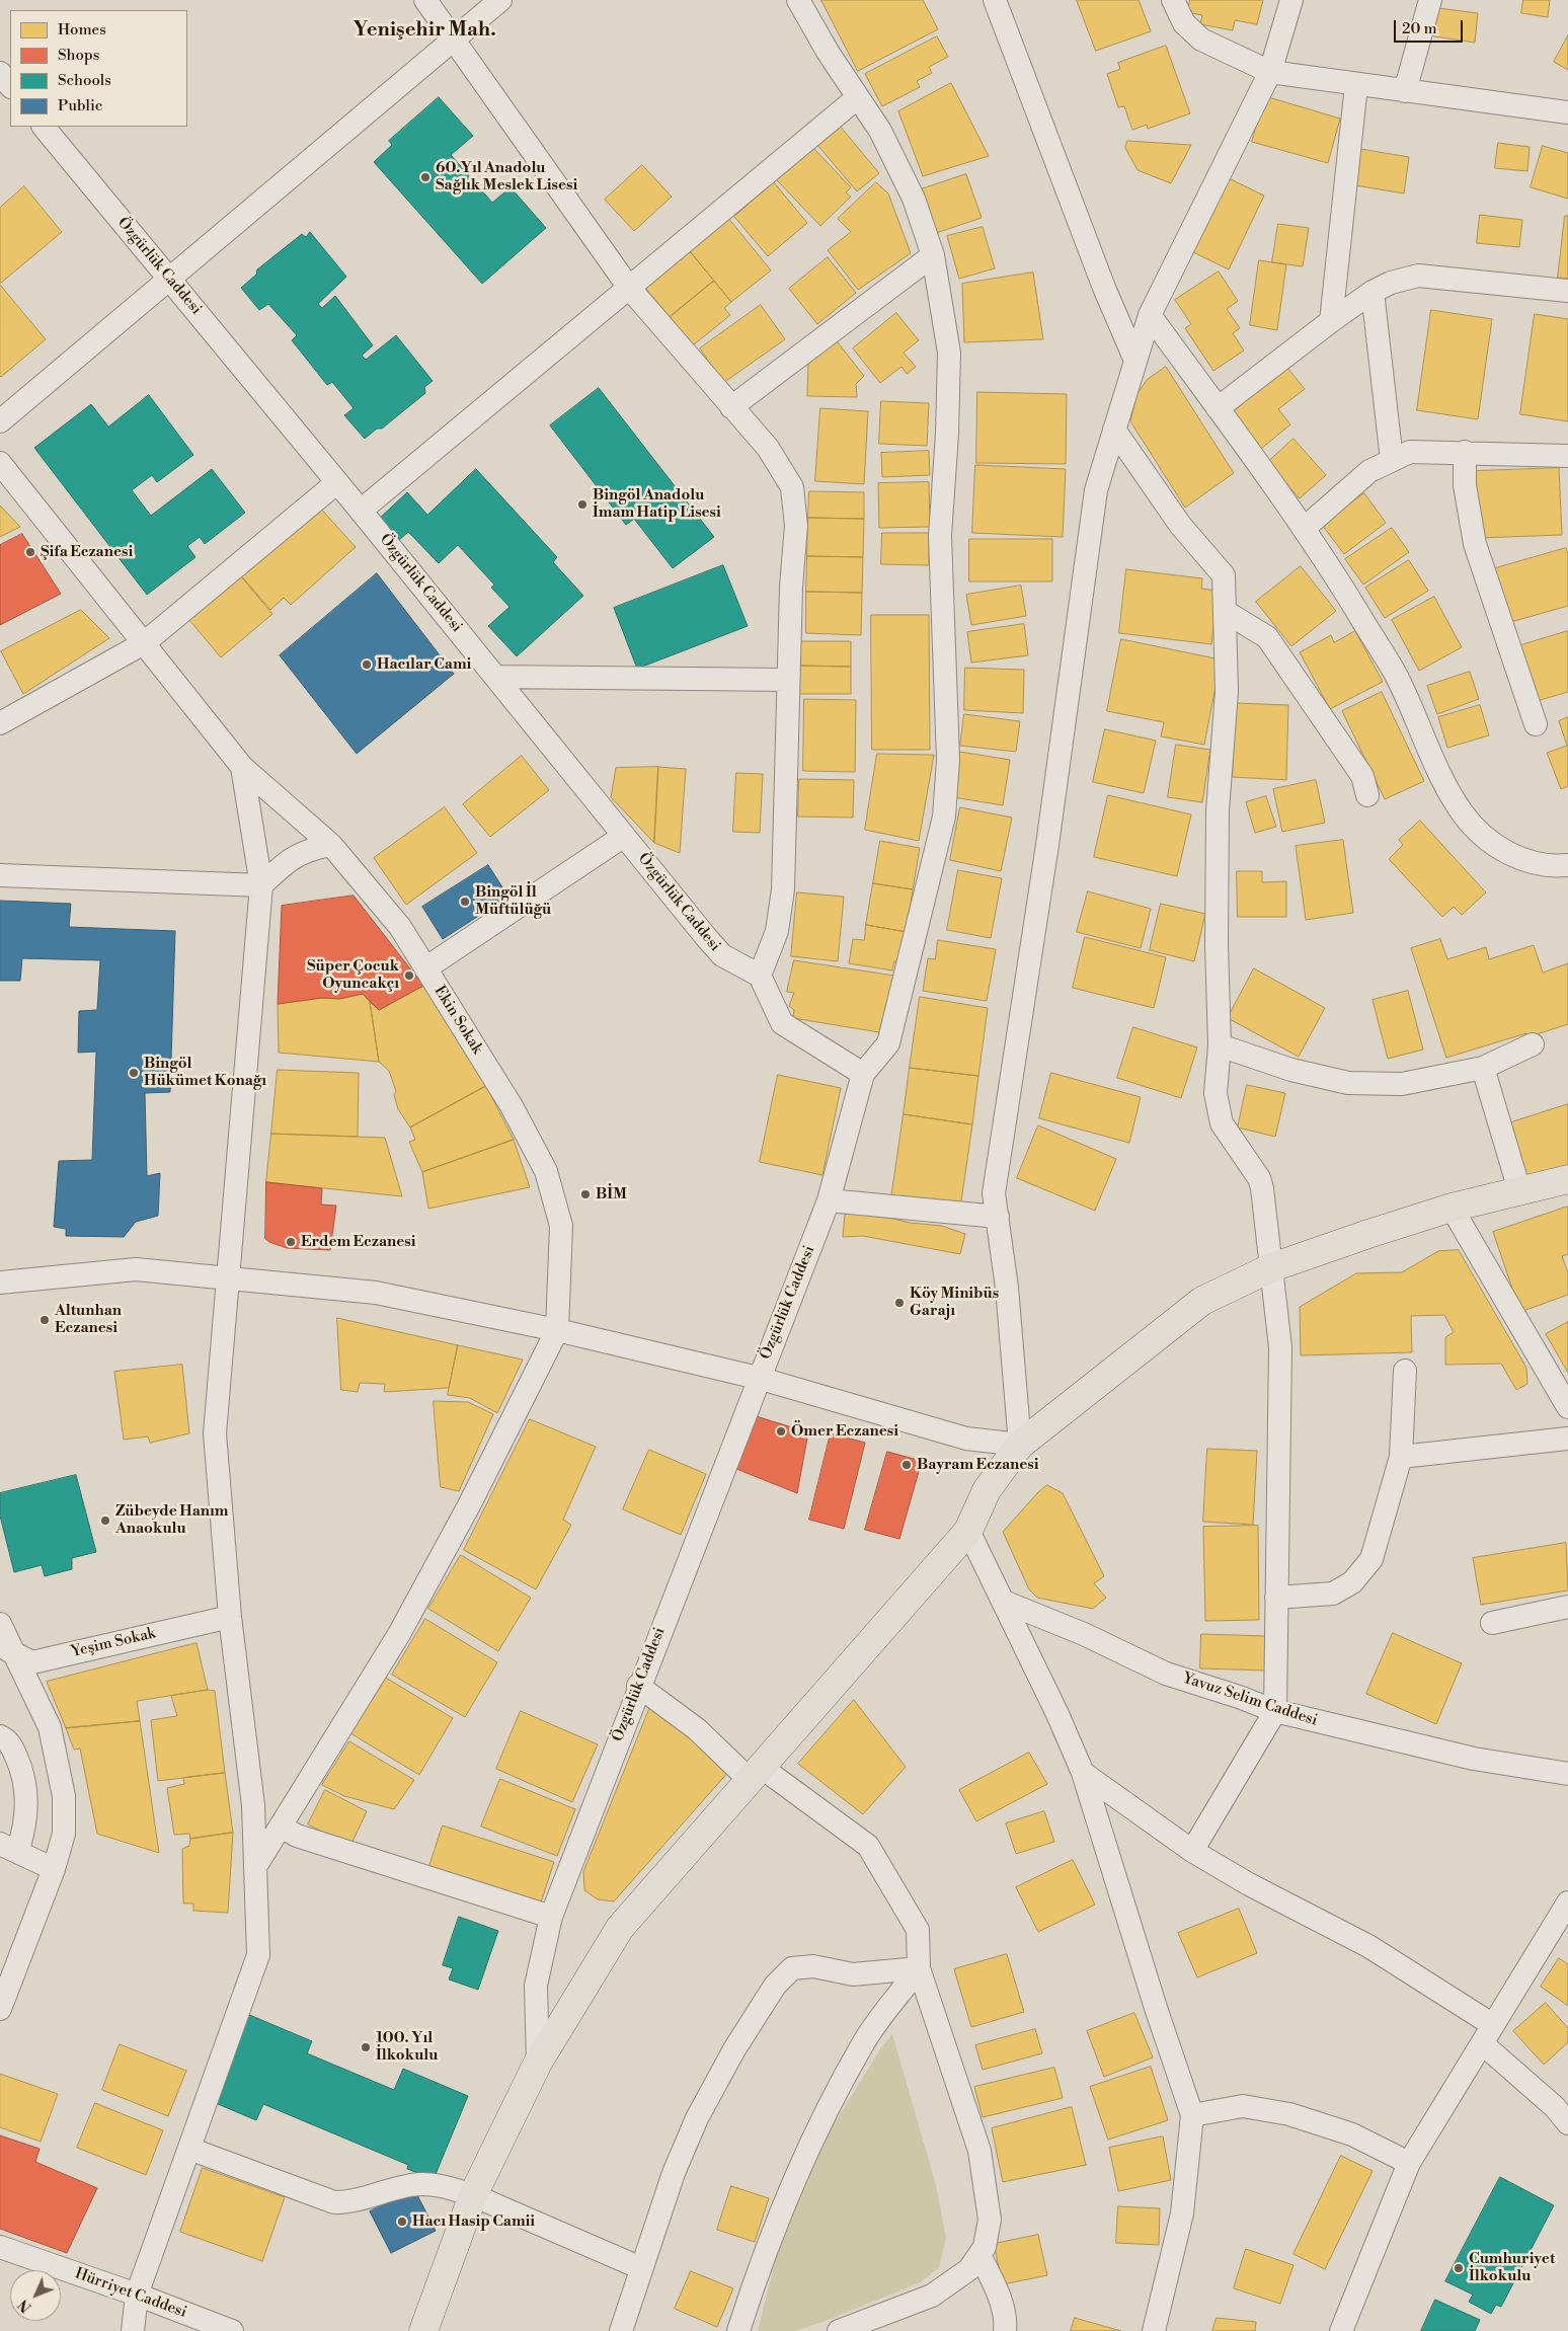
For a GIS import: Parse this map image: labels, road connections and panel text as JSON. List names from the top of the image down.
{
  "streets": {
    "street": [
      "Özgürlük Caddesi",
      "Ekin Sokak",
      "Yeşim Sokak",
      "Yavuz Selim Caddesi",
      "Hürriyet Caddesi"
    ]
  },
  "districts": ["Yenişehir Mah."],
  "places": [
    "60.Yıl Anadolu Sağlık Meslek Lisesi",
    "Bingöl Anadolu İmam Hatip Lisesi",
    "Şifa Eczanesi",
    "Hacılar Cami",
    "Bingöl İl Müftülüğü",
    "Süper Çocuk Oyuncakçı",
    "Bingöl Hükümet Konağı",
    "BİM",
    "Erdem Eczanesi",
    "Köy Minibüs Garajı",
    "Altunhan Eczanesi",
    "Ömer Eczanesi",
    "Bayram Eczanesi",
    "Zübeyde Hanım Anaokulu",
    "100. Yıl İlkokulu",
    "Hacı Hasip Camii",
    "Cumhuriyet İlkokulu"
  ],
  "legend": [
    "Homes",
    "Shops",
    "Schools",
    "Public"
  ],
  "scale_bar": "20 m",
  "north": "bottom left"
}
